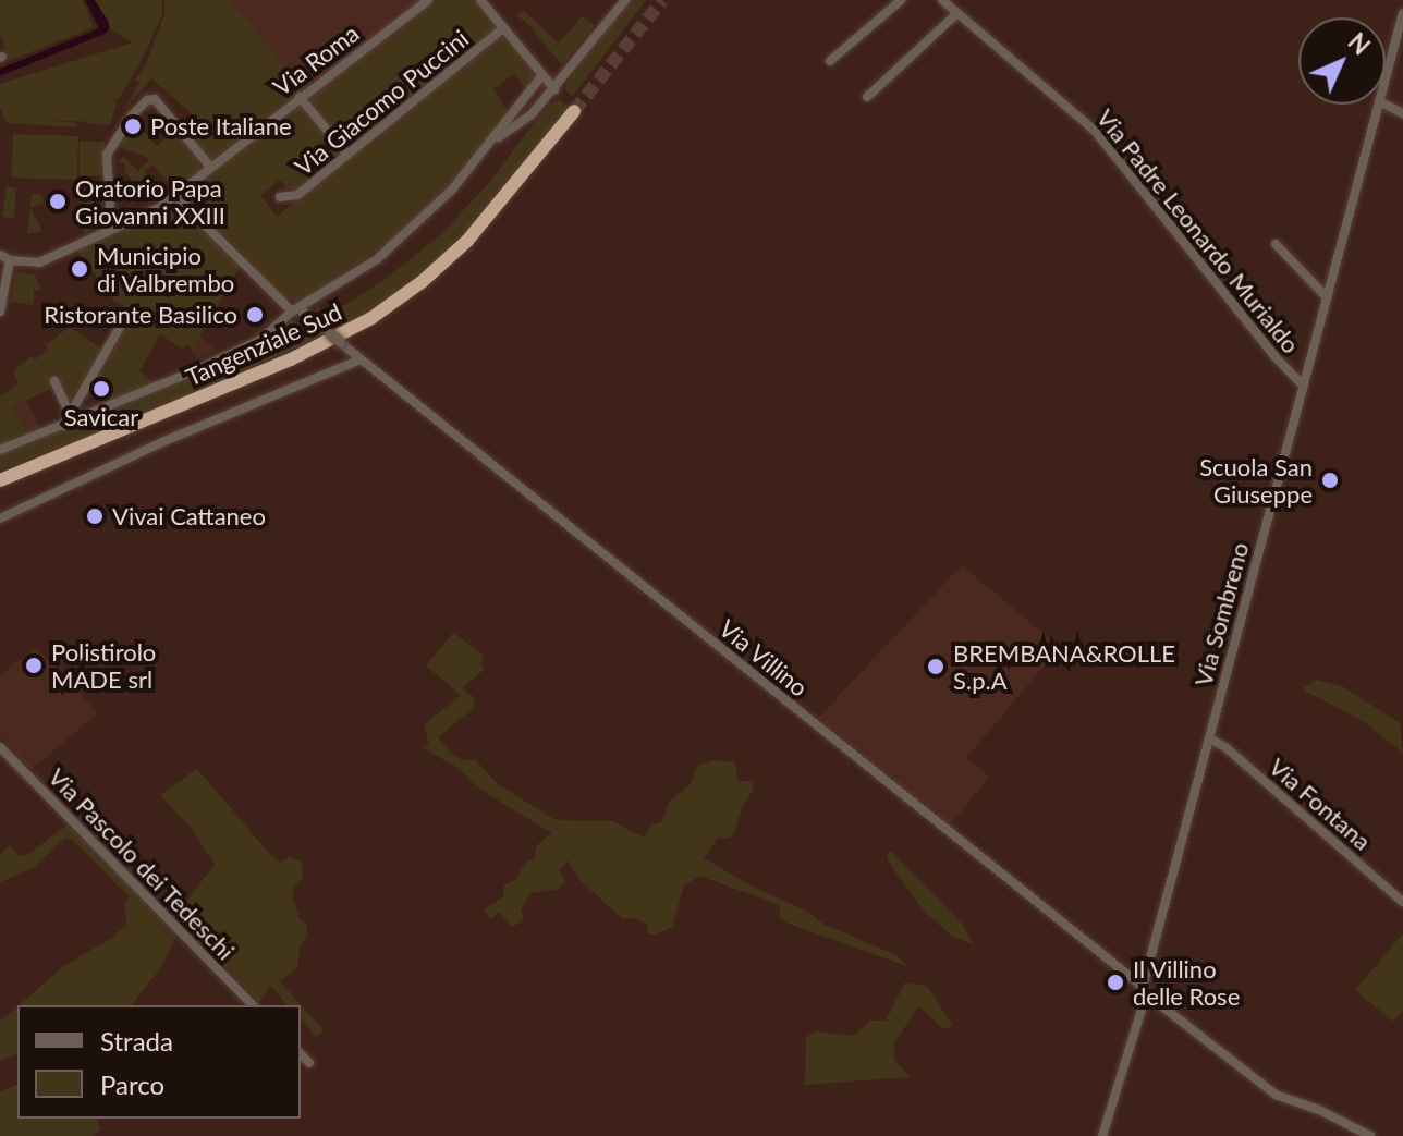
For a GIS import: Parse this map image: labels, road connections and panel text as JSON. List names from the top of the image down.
{
  "streets": {
    "highway": ["Tangenziale Sud"],
    "street": [
      "Via Roma",
      "Via Giacomo Puccini",
      "Via Padre Leonardo Murialdo",
      "Via Sombreno",
      "Via Villino",
      "Via Fontana",
      "Via Pascolo dei Tedeschi"
    ]
  },
  "crossings": [
    ["Via Roma", "Via Villino"],
    ["Via Padre Leonardo Murialdo", "Via Sombreno"],
    ["Via Sombreno", "Via Villino"],
    ["Via Sombreno", "Via Fontana"]
  ],
  "places": [
    "Poste Italiane",
    "Oratorio Papa Giovanni XXIII",
    "Municipio di Valbrembo",
    "Ristorante Basilico",
    "Savicar",
    "Scuola San Giuseppe",
    "Vivai Cattaneo",
    "Polistirolo MADE srl",
    "BREMBANA&ROLLE S.p.A",
    "Il Villino delle Rose"
  ],
  "legend": ["Strada", "Parco"],
  "north": "top right"
}
